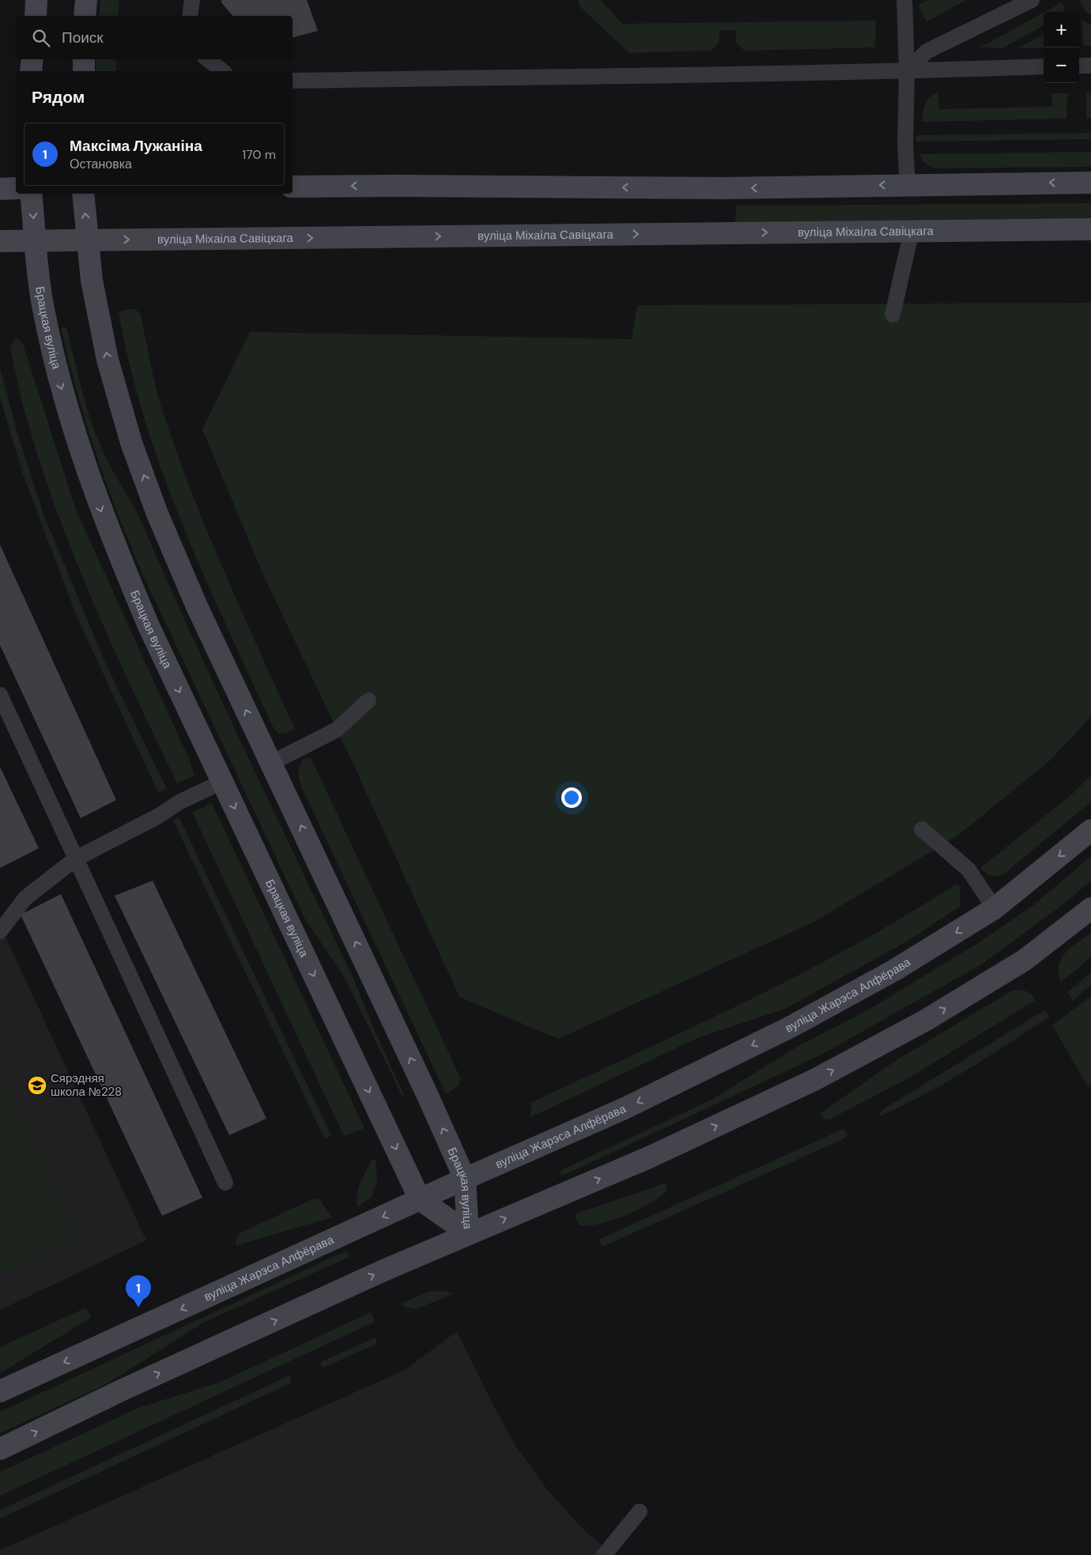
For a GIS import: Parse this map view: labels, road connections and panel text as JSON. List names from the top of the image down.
{
  "streets": {
    "street": ["вуліца Міхаіла Савіцкага", "Брацкая вуліца", "вуліца Жарэса Алфёрава"]
  },
  "crossings": [
    ["вуліца Міхаіла Савіцкага", "Брацкая вуліца"],
    ["Брацкая вуліца", "вуліца Жарэса Алфёрава"]
  ],
  "places": {
    "school or university": ["Сярэдняя школа №228"]
  },
  "page": {
    "map_buttons": ["+", "−"],
    "search": "Поиск",
    "heading": "Рядом",
    "list": [
      {
        "mark": "1",
        "name": "Максіма Лужаніна",
        "note": "Остановка",
        "value": "170 m"
      }
    ],
    "pins": "1"
  }
}
